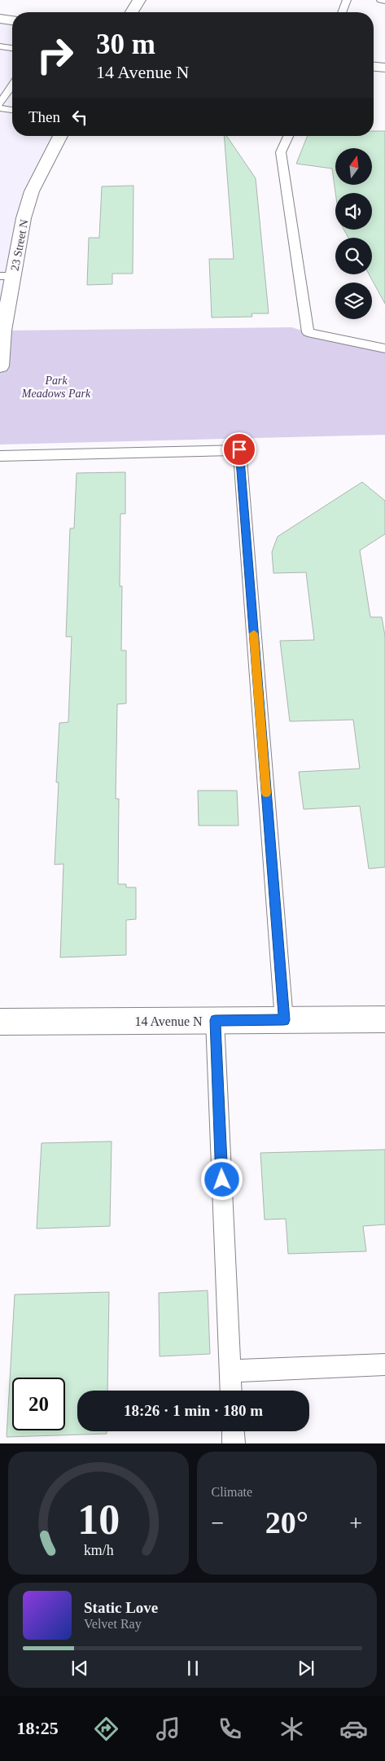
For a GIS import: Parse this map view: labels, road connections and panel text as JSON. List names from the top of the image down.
{
  "streets": {
    "street": ["23 Street N", "14 Avenue N"]
  },
  "parks": ["Park Meadows Park"],
  "north": "top",
  "page": {
    "turn": ["30 m", "14 Avenue N"],
    "then": "Then",
    "limit": "20",
    "trip": "18:26 · 1 min · 180 m",
    "tile": "Climate",
    "heat": ["−", "20°", "+"],
    "song": ["Static Love", "Velvet Ray"],
    "tabs": "18:25",
    "gauge": ["10", "km/h"]
  }
}
